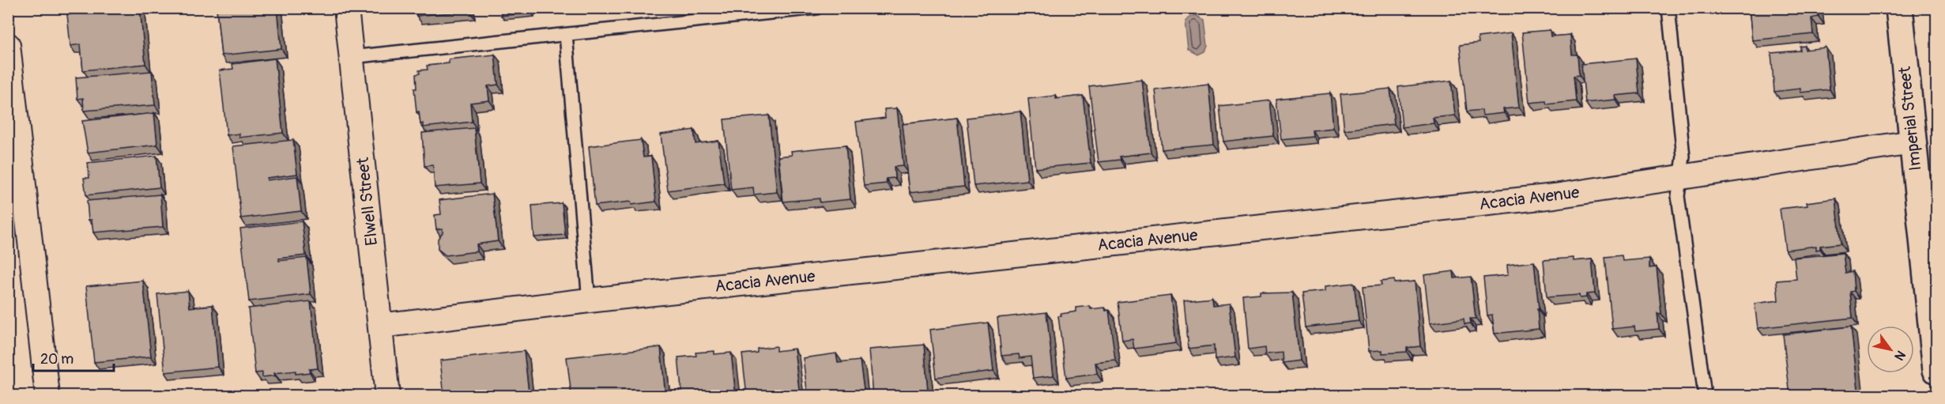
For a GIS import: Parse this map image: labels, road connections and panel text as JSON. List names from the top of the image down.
{
  "streets": {
    "street": ["Imperial Street", "Acacia Avenue", "Elwell Street"]
  },
  "crossings": [
    ["Imperial Street", "Acacia Avenue"],
    ["Acacia Avenue", "Elwell Street"]
  ],
  "scale_bar": "20 m",
  "north": "bottom right"
}
